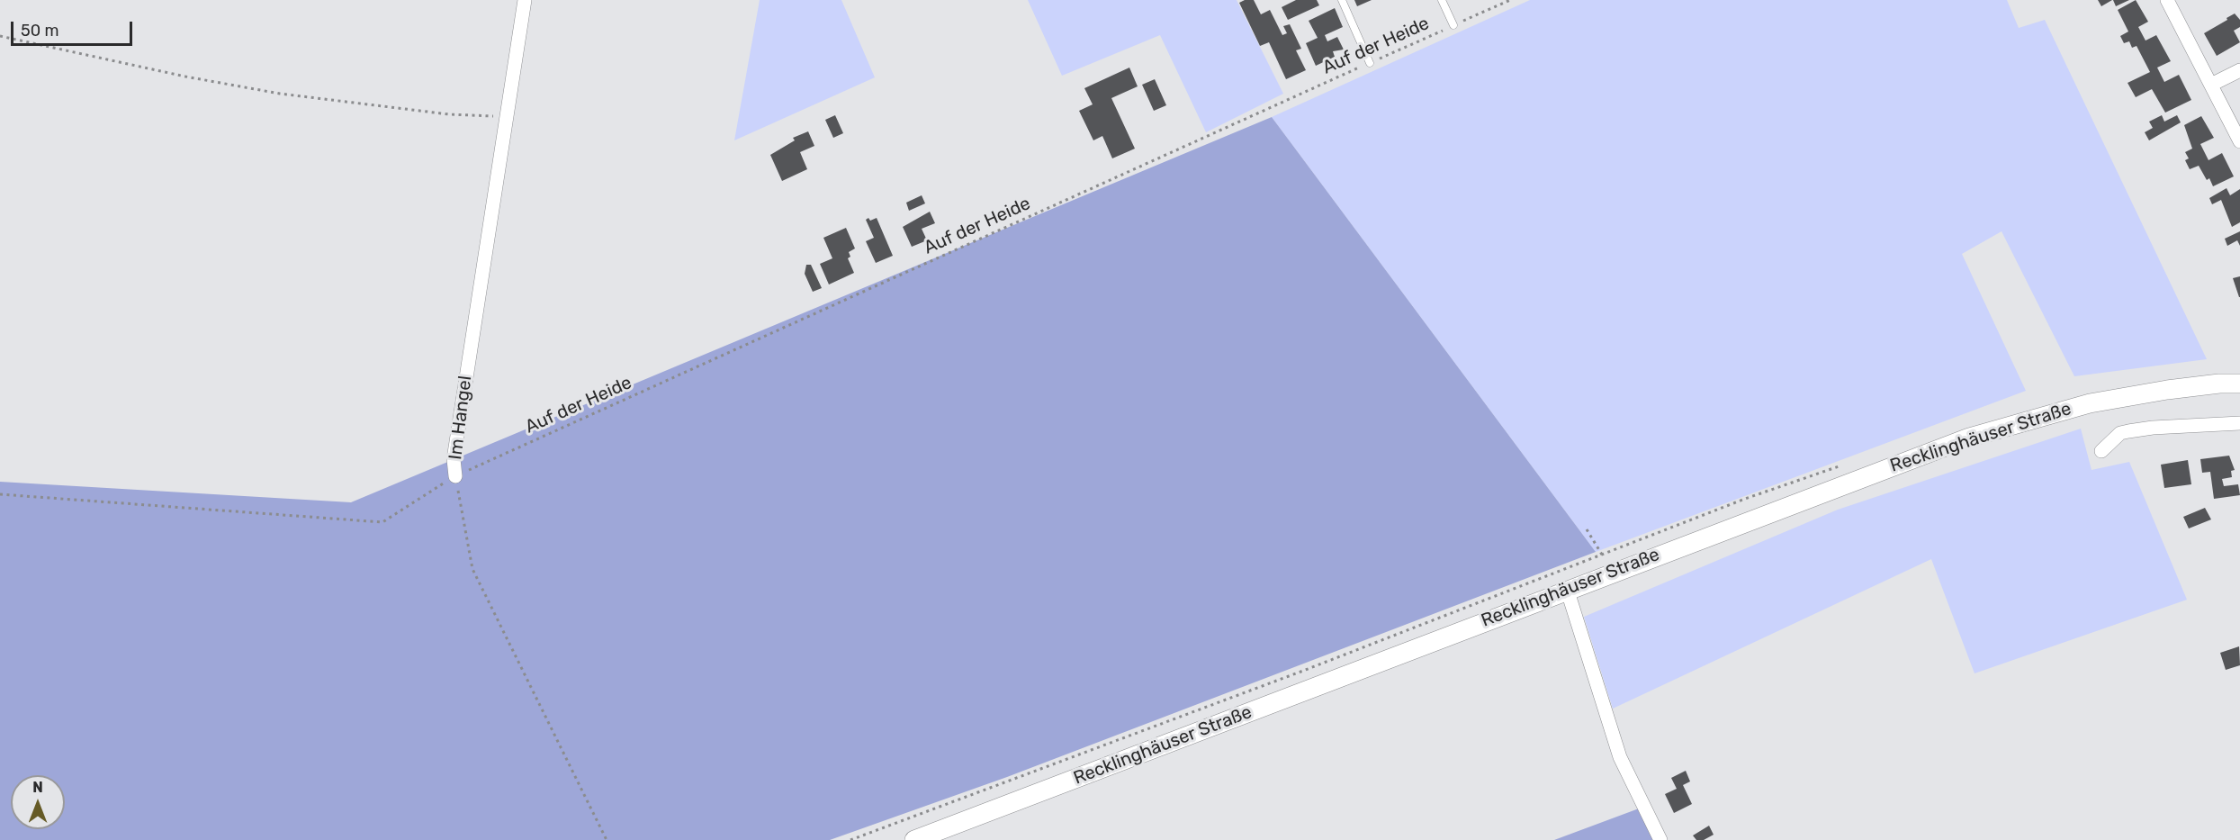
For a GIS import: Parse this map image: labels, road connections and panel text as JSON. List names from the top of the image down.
{
  "streets": {
    "main road": ["Recklinghäuser Straße"],
    "street": ["Im Hangel"],
    "path": ["Auf der Heide"]
  },
  "crossings": [
    ["Auf der Heide", "Im Hangel"]
  ],
  "scale_bar": "50 m",
  "north": "top"
}
